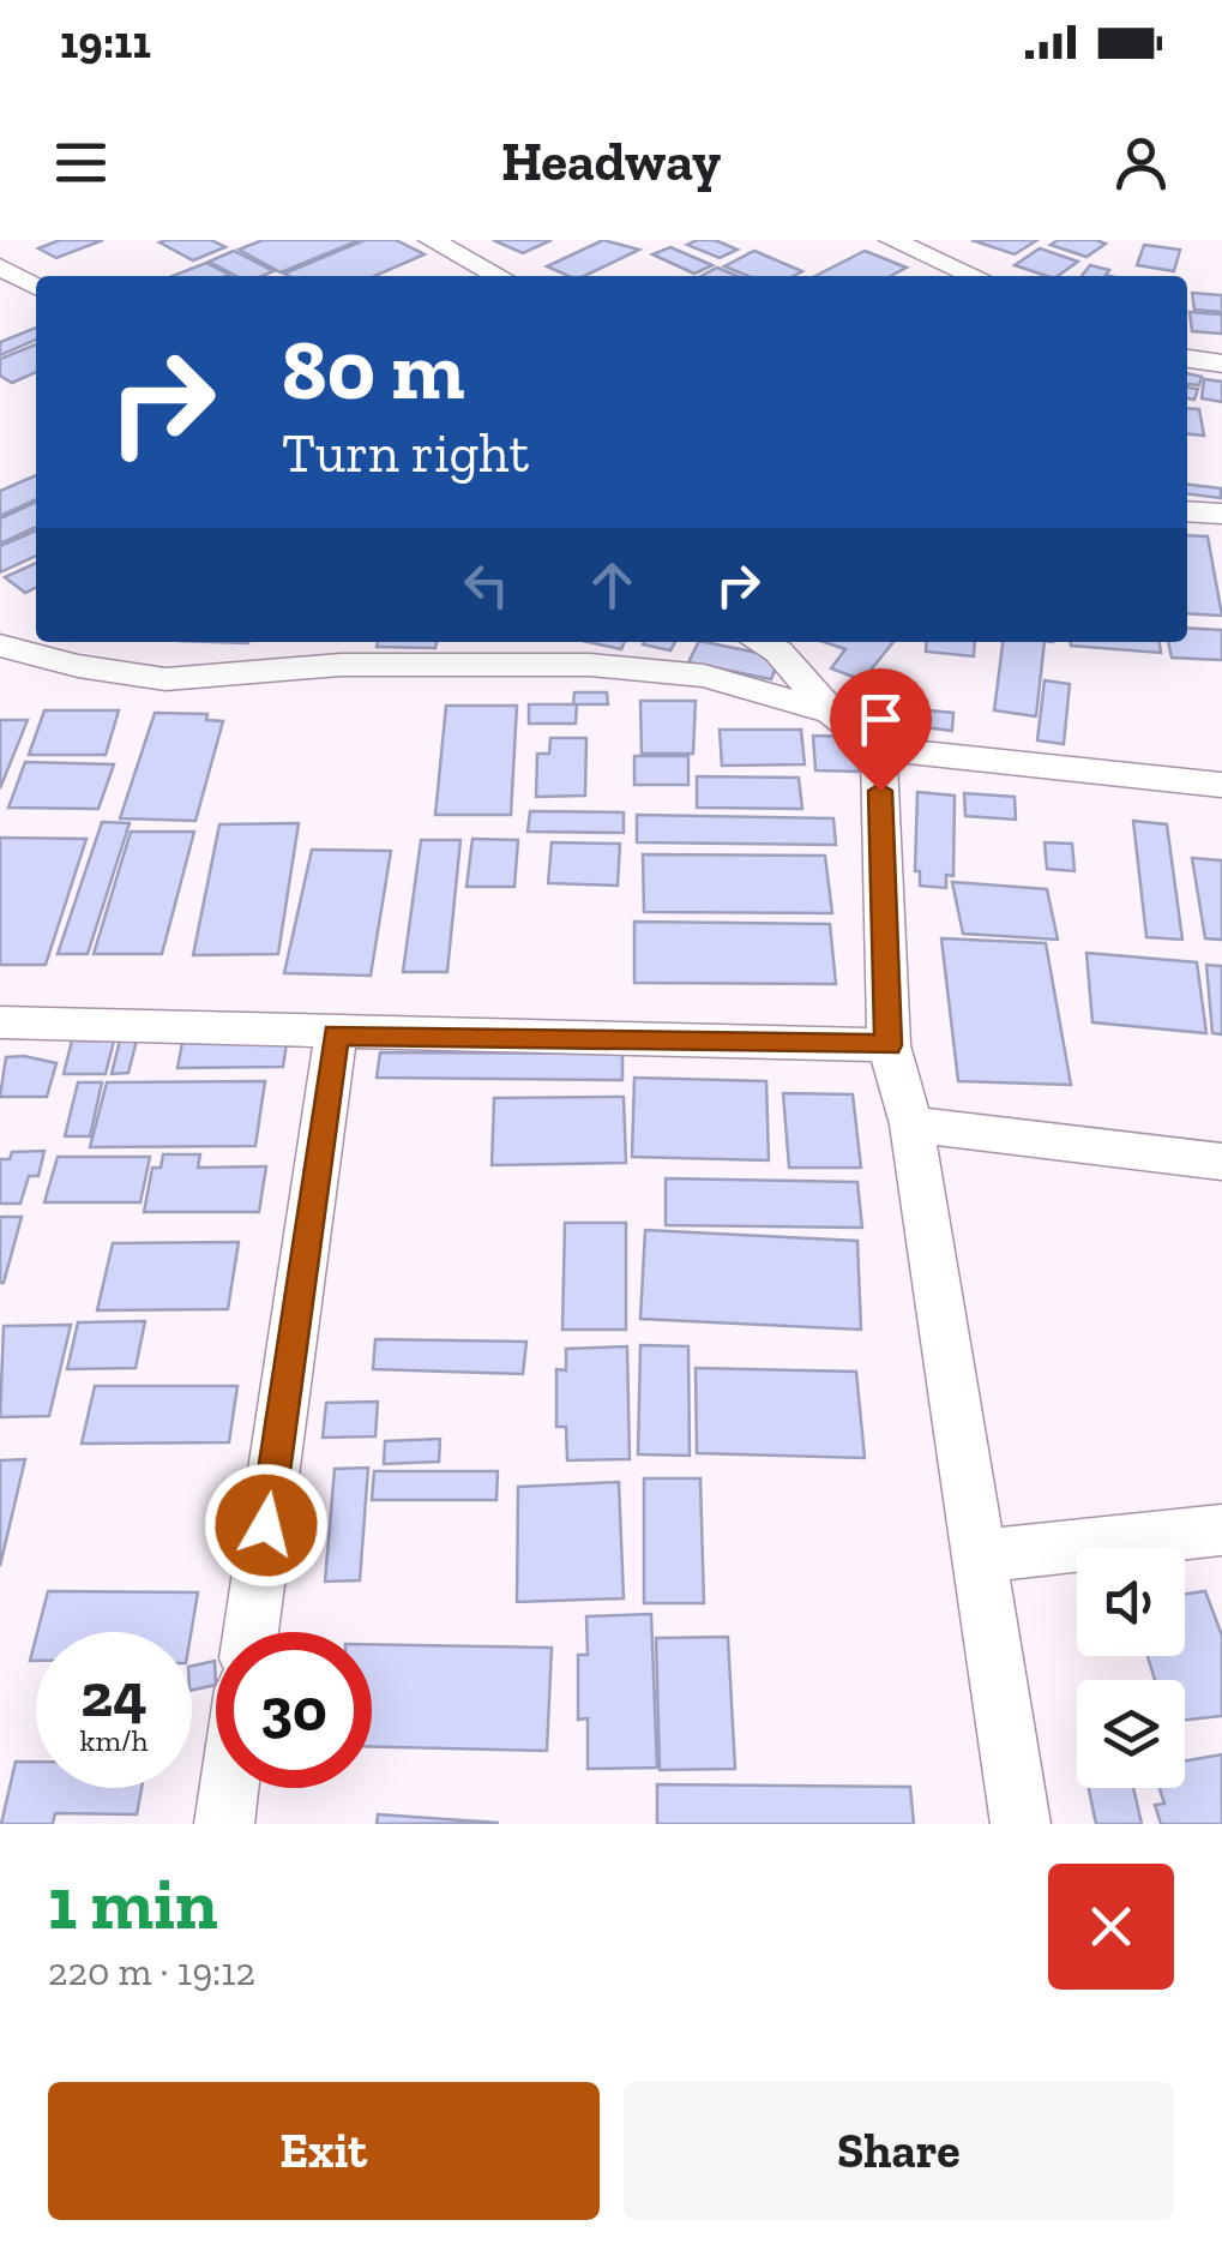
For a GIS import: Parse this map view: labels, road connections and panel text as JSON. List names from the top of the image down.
{
  "page": {
    "status": "19:11",
    "header": "Headway",
    "turn": ["80 m", "Turn right"],
    "speed": "24 km/h",
    "limit": "30",
    "heading": ["1 min", "220 m · 19:12"],
    "buttons": ["Exit", "Share"]
  }
}
